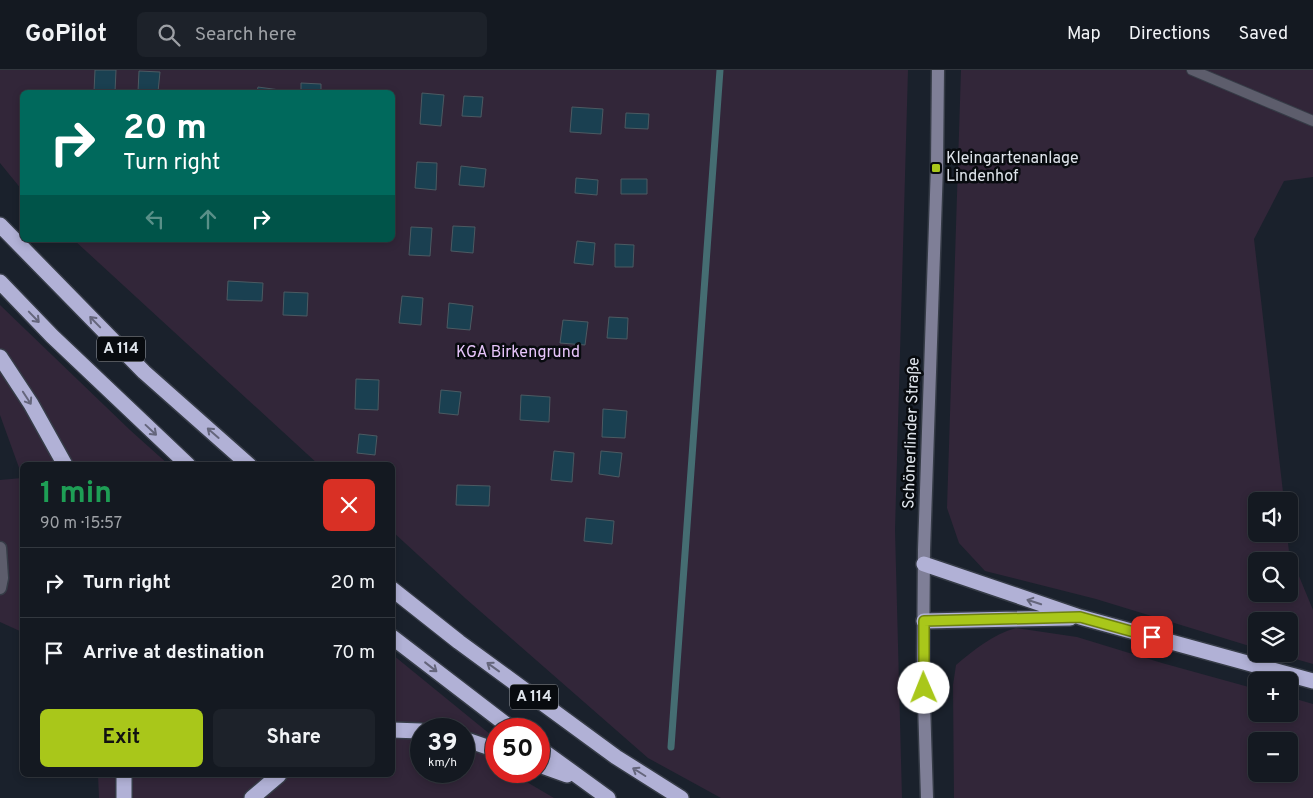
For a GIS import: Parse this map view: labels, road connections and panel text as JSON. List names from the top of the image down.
{
  "streets": {
    "highway": ["A 114"],
    "main road": ["Schönerlinder Straße"]
  },
  "parks": ["KGA Birkengrund"],
  "places": {
    "transit": ["Kleingartenanlage Lindenhof"]
  },
  "page": {
    "header": "GoPilot",
    "search": "Search here",
    "nav": ["Map", "Directions", "Saved"],
    "turn": ["20 m", "Turn right"],
    "heading": ["1 min", "90 m · 15:57"],
    "map_buttons": ["+", "−"],
    "list": [
      {
        "name": "Turn right",
        "value": "20 m"
      },
      {
        "name": "Arrive at destination",
        "value": "70 m"
      }
    ],
    "buttons": ["Exit", "Share"],
    "speed": "39 km/h",
    "limit": "50"
  }
}
